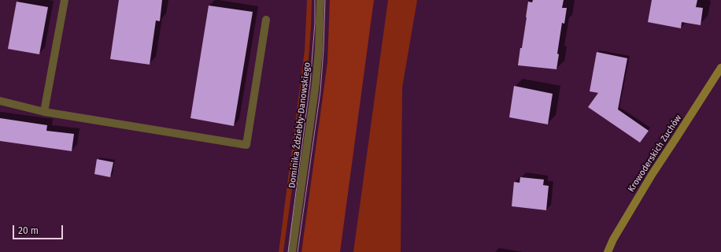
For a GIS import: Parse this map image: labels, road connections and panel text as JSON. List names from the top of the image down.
{
  "streets": {
    "street": ["Krowoderskich Zuchów"],
    "lane": ["Dominika Ździebły-Danowskiego"]
  },
  "scale_bar": "20 m"
}
